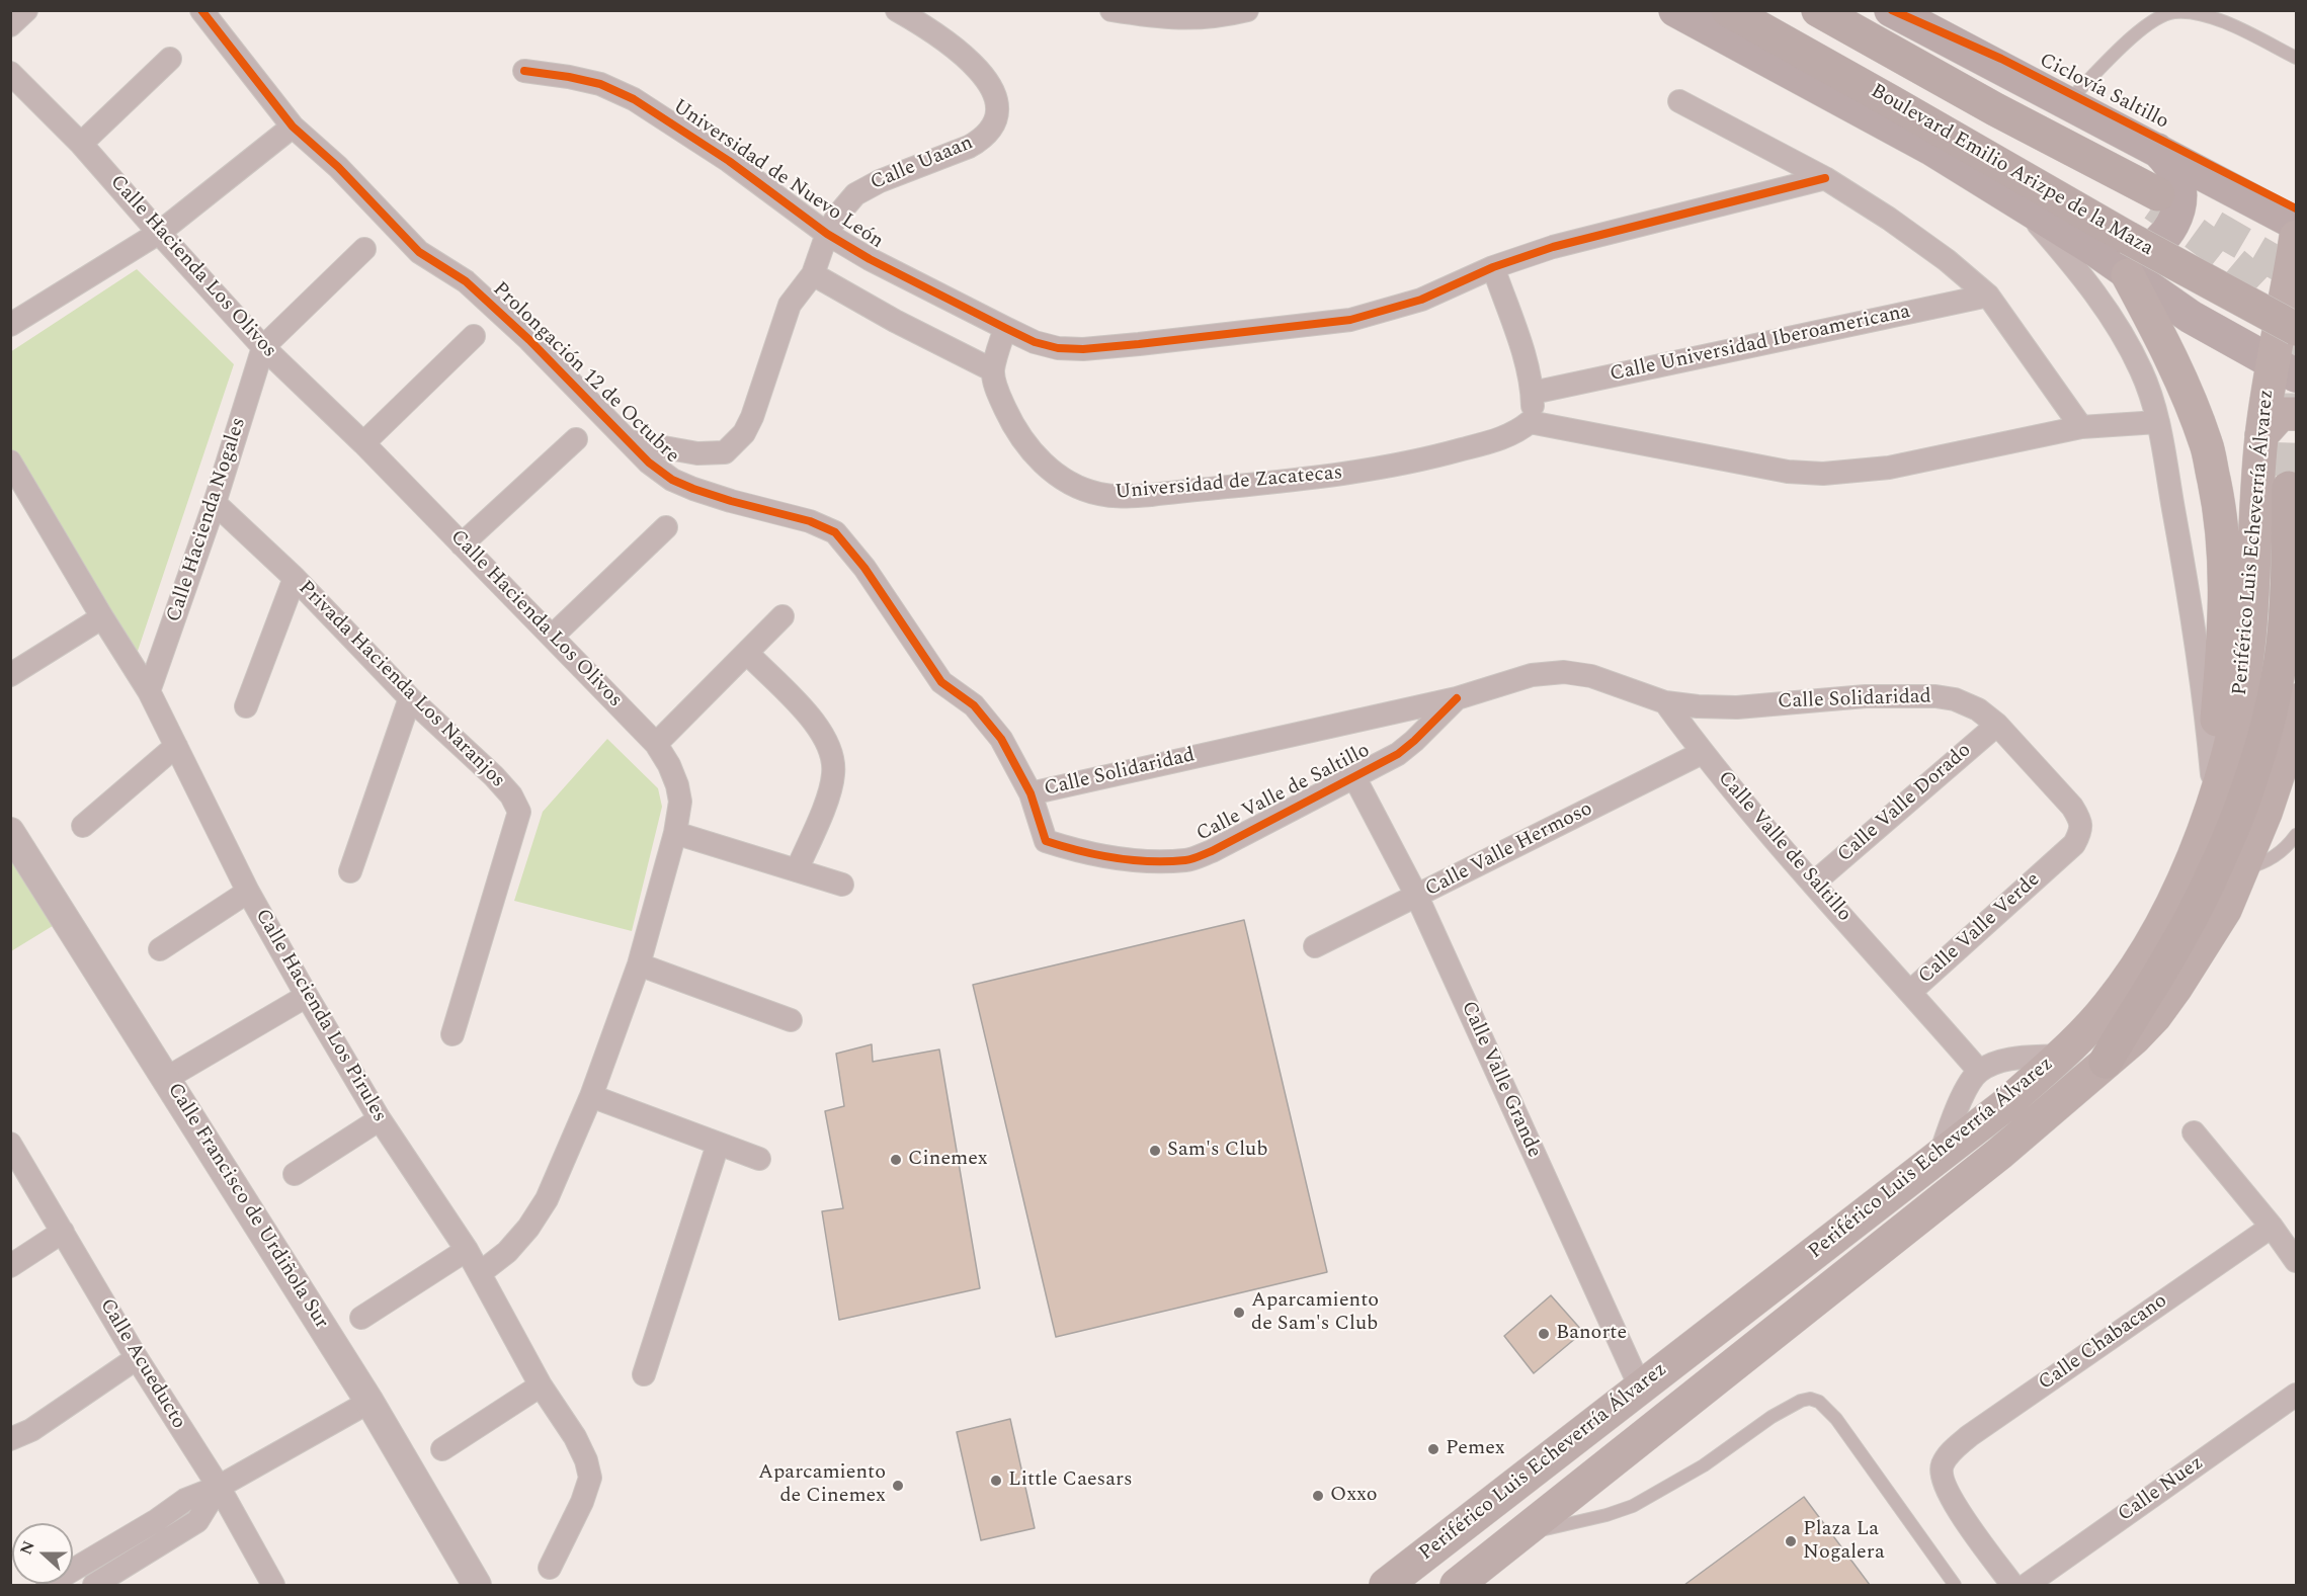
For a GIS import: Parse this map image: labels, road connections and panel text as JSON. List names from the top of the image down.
{
  "streets": {
    "highway": ["Boulevard Emilio Arizpe de la Maza"],
    "main road": ["Periférico Luis Echeverría Álvarez"],
    "street": [
      "Calle Uaaan",
      "Universidad de Nuevo León",
      "Calle Hacienda Los Olivos",
      "Calle Universidad Iberoamericana",
      "Prolongación 12 de Octubre",
      "Universidad de Zacatecas",
      "Calle Hacienda Nogales",
      "Privada Hacienda Los Naranjos",
      "Calle Solidaridad",
      "Calle Valle de Saltillo",
      "Calle Valle Dorado",
      "Calle Valle Hermoso",
      "Calle Valle Verde",
      "Calle Hacienda Los Pirules",
      "Calle Valle Grande",
      "Calle Francisco de Urdiñola Sur",
      "Calle Chabacano",
      "Calle Acueducto",
      "Calle Nuez"
    ],
    "cycle path": ["Ciclovía Saltillo"]
  },
  "crossings": [
    ["Calle Uaaan", "Universidad de Nuevo León"],
    ["Calle Uaaan", "Prolongación 12 de Octubre"],
    ["Boulevard Emilio Arizpe de la Maza", "Periférico Luis Echeverría Álvarez"],
    ["Calle Hacienda Los Olivos", "Calle Hacienda Nogales"],
    ["Calle Hacienda Los Olivos", "Calle Hacienda Los Pirules"],
    ["Prolongación 12 de Octubre", "Calle Solidaridad"],
    ["Calle Hacienda Nogales", "Privada Hacienda Los Naranjos"],
    ["Calle Hacienda Nogales", "Calle Hacienda Los Pirules"],
    ["Periférico Luis Echeverría Álvarez", "Calle Valle Grande"],
    ["Calle Solidaridad", "Calle Valle de Saltillo"],
    ["Calle Solidaridad", "Calle Valle Dorado"],
    ["Calle Solidaridad", "Calle Valle Verde"],
    ["Calle Valle de Saltillo", "Calle Valle Dorado"],
    ["Calle Valle de Saltillo", "Calle Valle Hermoso"],
    ["Calle Valle de Saltillo", "Calle Valle Verde"],
    ["Calle Valle de Saltillo", "Calle Valle Grande"],
    ["Calle Valle Hermoso", "Calle Valle Grande"]
  ],
  "places": [
    "Sam's Club",
    "Cinemex",
    "Aparcamiento de Sam's Club",
    "Banorte",
    "Pemex",
    "Little Caesars",
    "Aparcamiento de Cinemex",
    "Oxxo",
    "Plaza La Nogalera"
  ],
  "north": "left"
}
